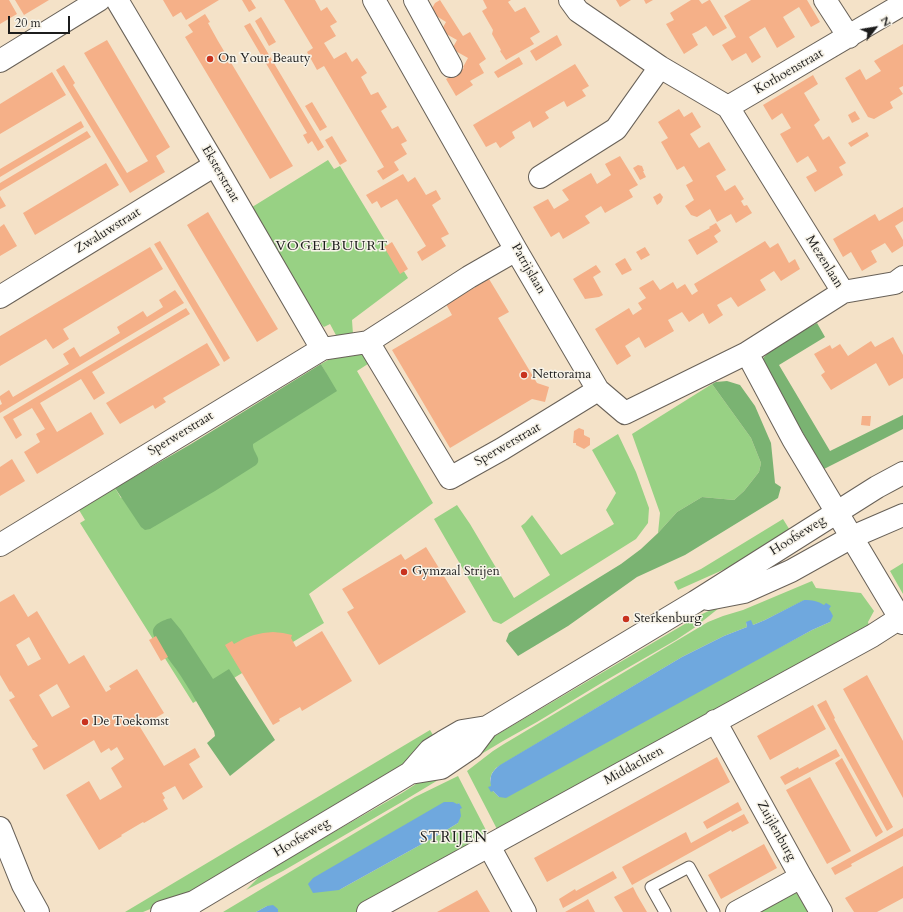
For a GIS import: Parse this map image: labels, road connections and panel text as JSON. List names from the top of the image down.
{
  "streets": {
    "street": [
      "Korhoenstraat",
      "Eksterstraat",
      "Zwaluwstraat",
      "Mezenlaan",
      "Patrijslaan",
      "Sperwerstraat",
      "Hoofseweg",
      "Middachten",
      "Zuijlenburg"
    ]
  },
  "crossings": [
    ["Korhoenstraat", "Mezenlaan"],
    ["Eksterstraat", "Zwaluwstraat"],
    ["Eksterstraat", "Sperwerstraat"],
    ["Mezenlaan", "Patrijslaan"],
    ["Patrijslaan", "Sperwerstraat"],
    ["Middachten", "Zuijlenburg"]
  ],
  "districts": ["VOGELBUURT", "STRIJEN"],
  "places": [
    "On Your Beauty",
    "Nettorama",
    "Gymzaal Strijen",
    "Sterkenburg",
    "De Toekomst"
  ],
  "scale_bar": "20 m",
  "north": "top right"
}
